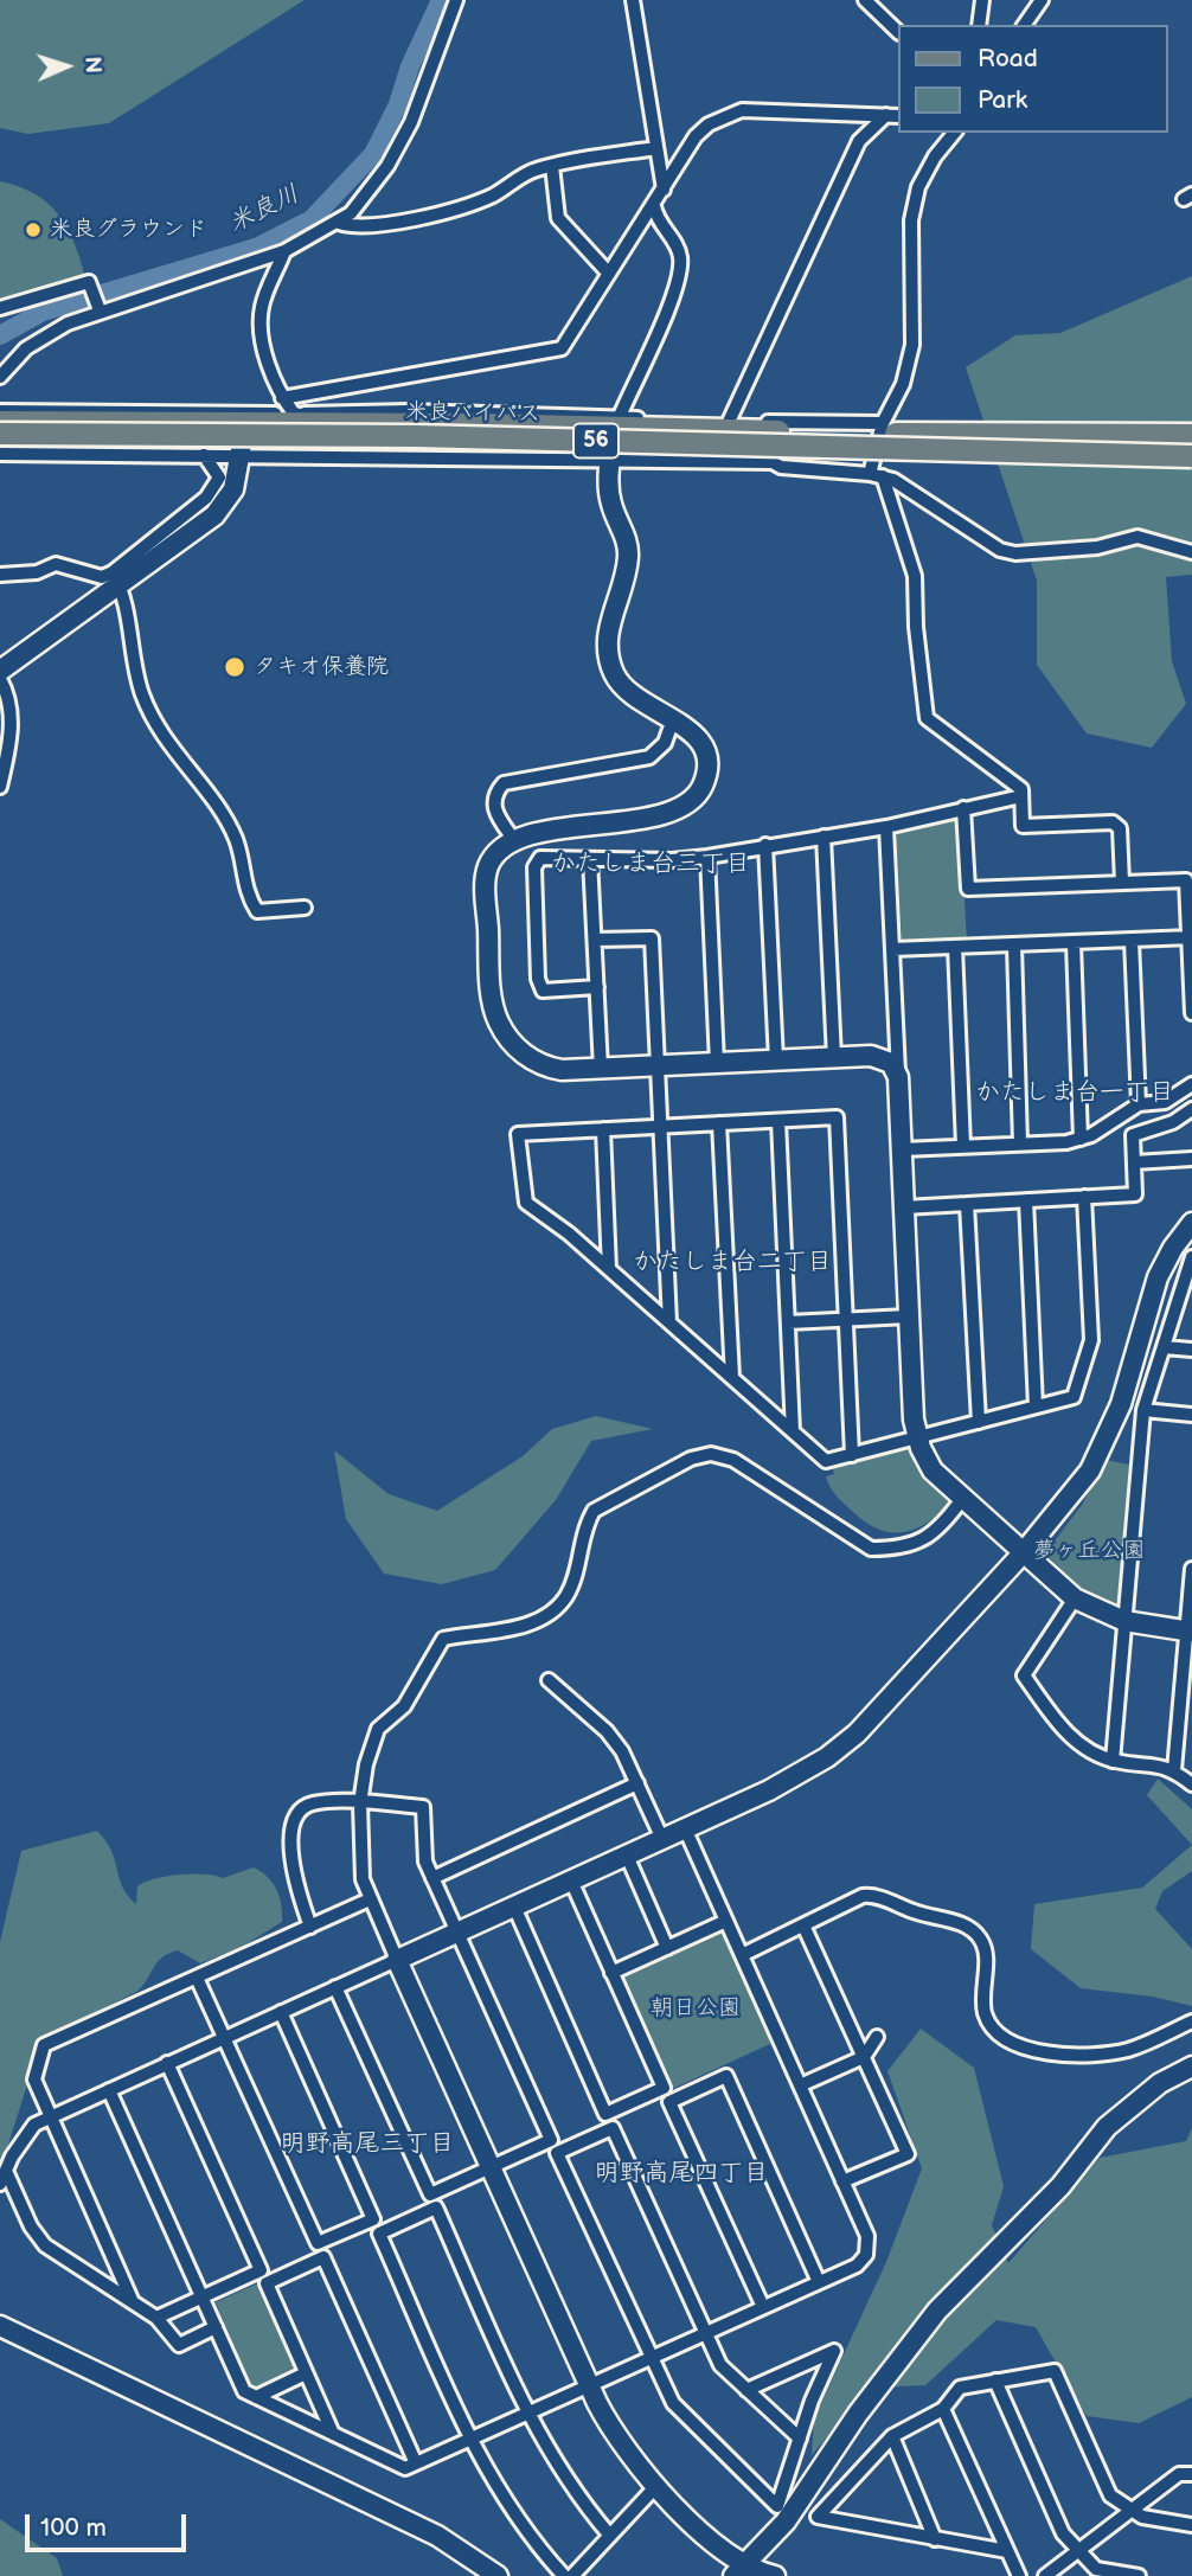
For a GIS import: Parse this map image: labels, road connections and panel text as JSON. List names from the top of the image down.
{
  "streets": {
    "main road": ["米良バイパス", "56"]
  },
  "districts": [
    "かたしま台三丁目",
    "かたしま台一丁目",
    "かたしま台二丁目",
    "明野高尾三丁目",
    "明野高尾四丁目"
  ],
  "water": ["米良川"],
  "parks": ["夢ヶ丘公園", "朝日公園"],
  "places": ["米良グラウンド", "タキオ保養院"],
  "legend": ["Road", "Park"],
  "scale_bar": "100 m",
  "north": "right"
}
